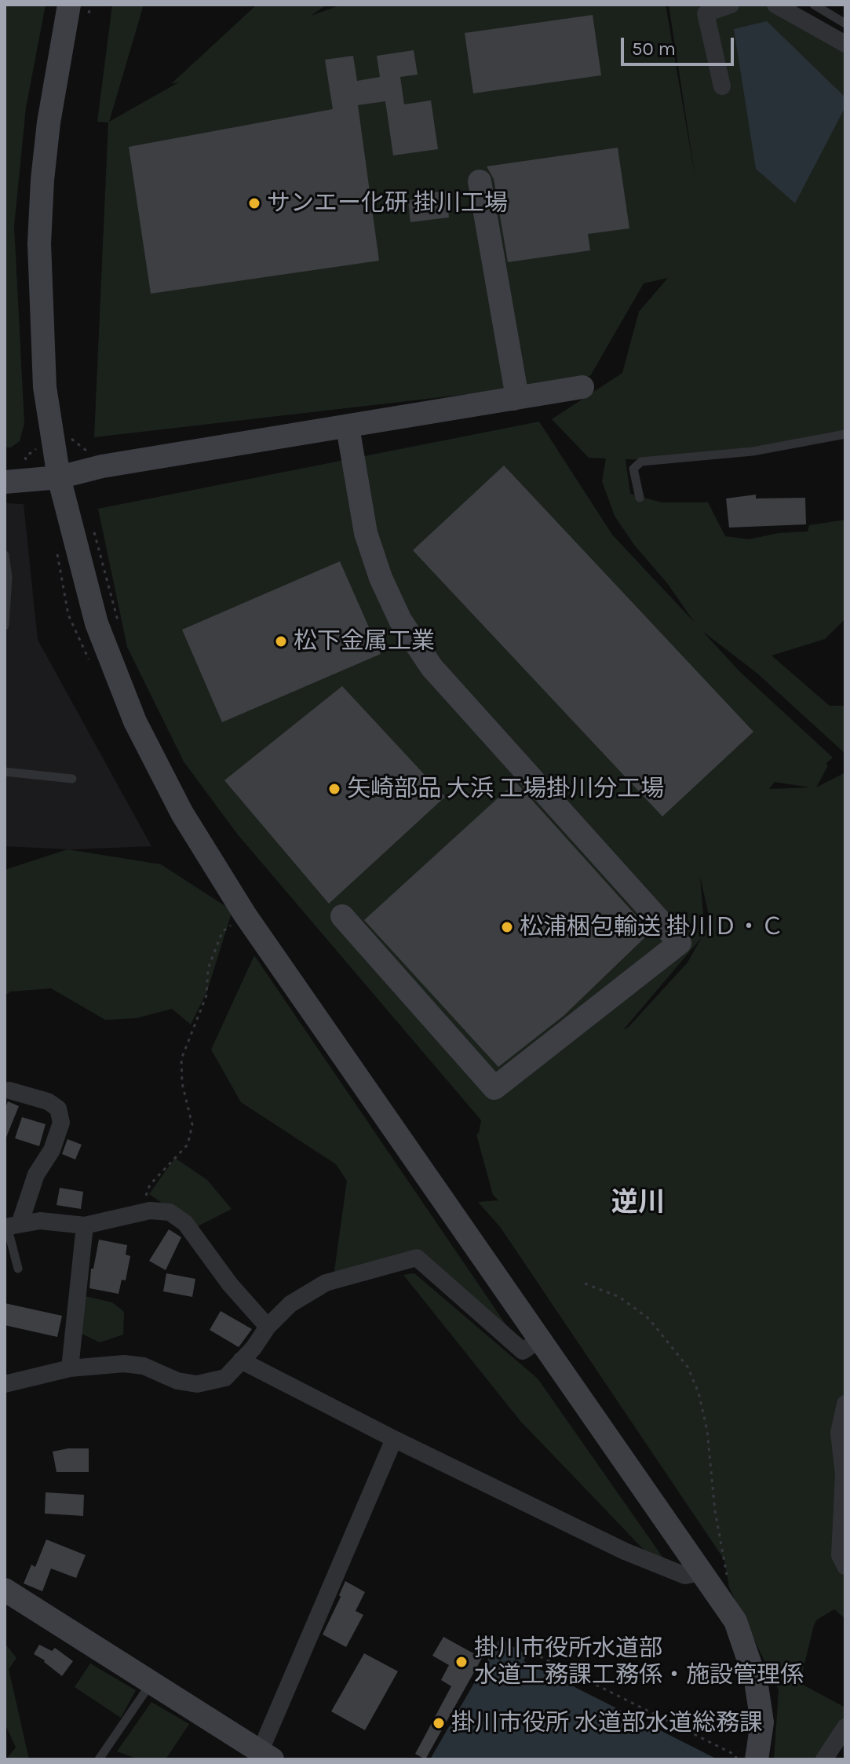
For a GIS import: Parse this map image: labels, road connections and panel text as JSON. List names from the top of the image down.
{
  "districts": ["逆川"],
  "places": [
    "サンエー化研 掛川工場",
    "松下金属工業",
    "矢崎部品 大浜 工場掛川分工場",
    "松浦梱包輸送 掛川Ｄ・Ｃ",
    "掛川市役所水道部 水道工務課工務係・施設管理係",
    "掛川市役所 水道部水道総務課"
  ],
  "scale_bar": "50 m"
}
